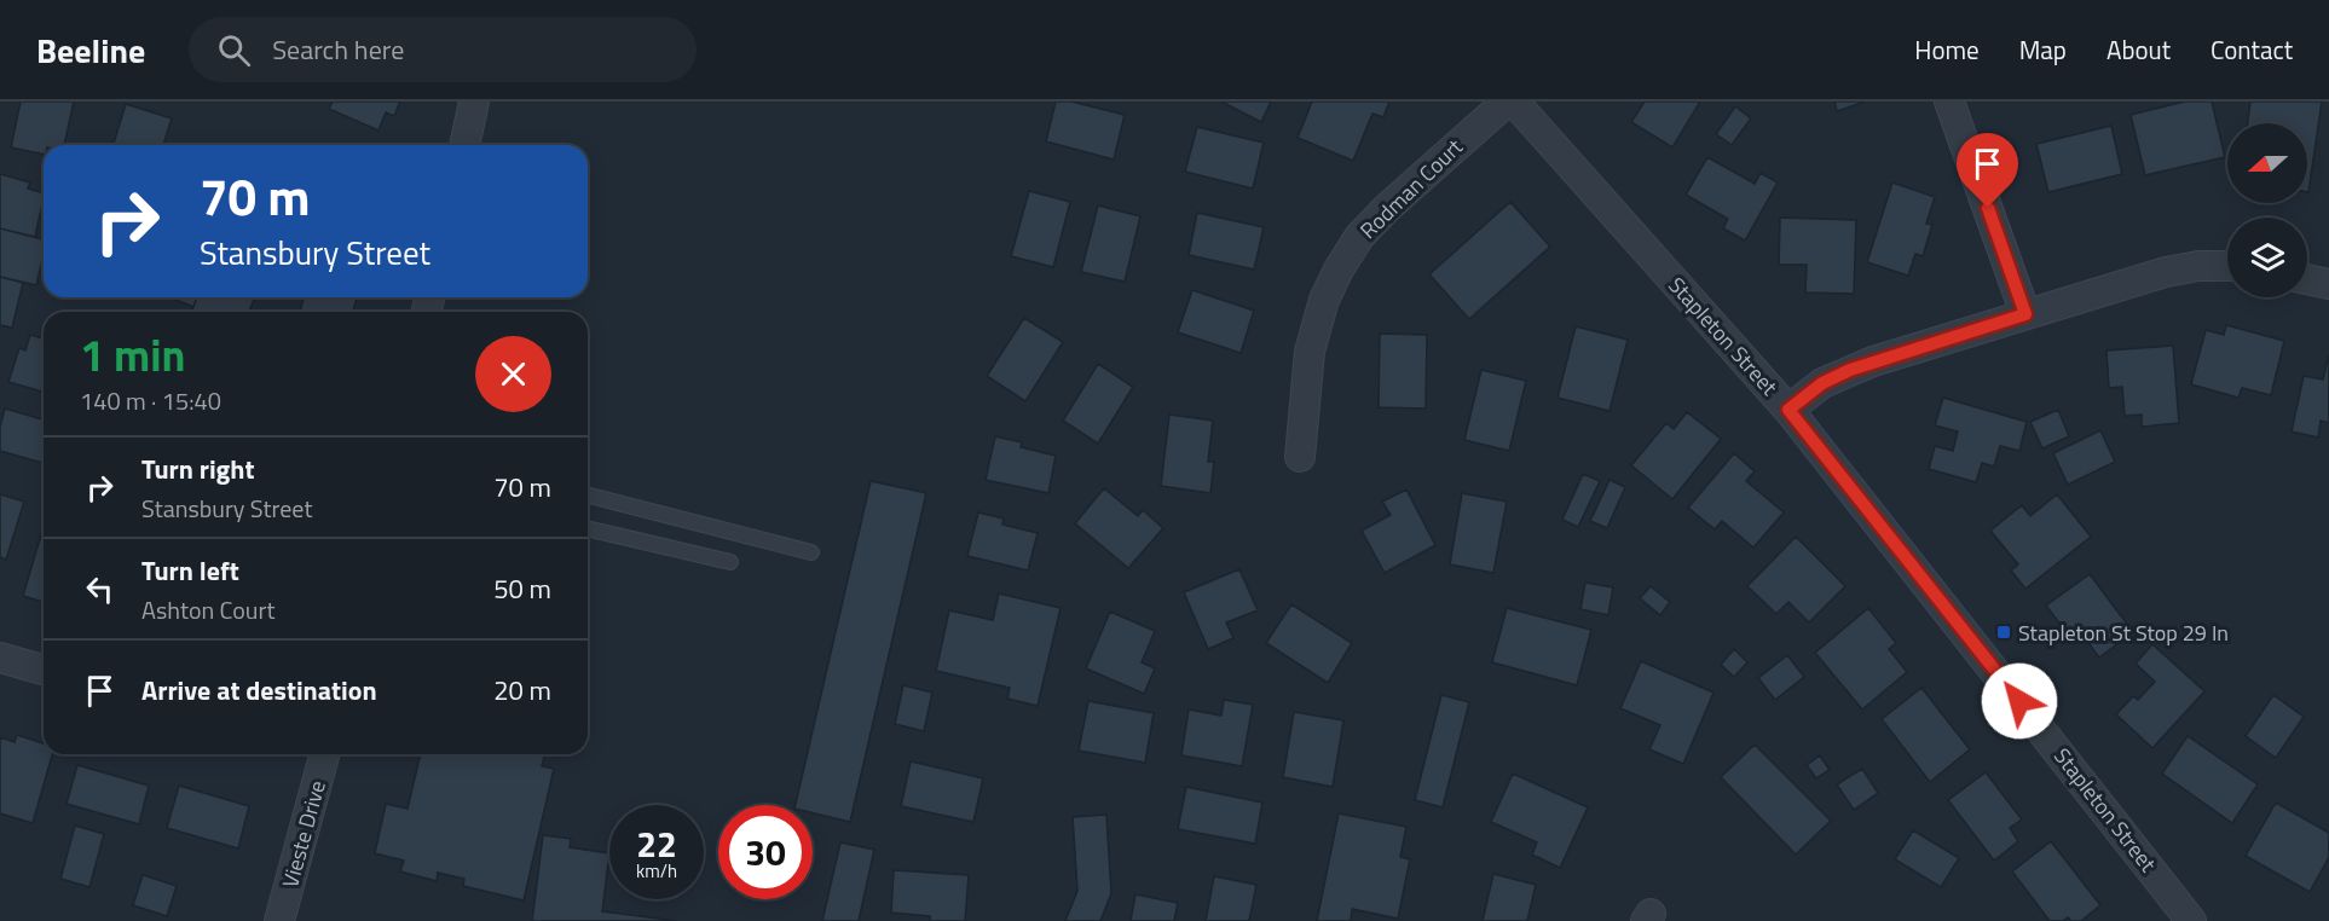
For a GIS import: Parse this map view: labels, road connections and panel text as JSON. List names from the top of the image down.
{
  "streets": {
    "street": ["Rodman Court", "Stapleton Street", "Vieste Drive"]
  },
  "places": {
    "transit": ["Stapleton St Stop 29 In"]
  },
  "north": "left",
  "page": {
    "header": "Beeline",
    "search": "Search here",
    "nav": [
      "Home",
      "Map",
      "About",
      "Contact"
    ],
    "turn": ["70 m", "Stansbury Street"],
    "heading": ["1 min", "140 m · 15:40"],
    "list": [
      {
        "name": "Turn right",
        "note": "Stansbury Street",
        "value": "70 m"
      },
      {
        "name": "Turn left",
        "note": "Ashton Court",
        "value": "50 m"
      },
      {
        "name": "Arrive at destination",
        "value": "20 m"
      }
    ],
    "speed": "22 km/h",
    "limit": "30"
  }
}
